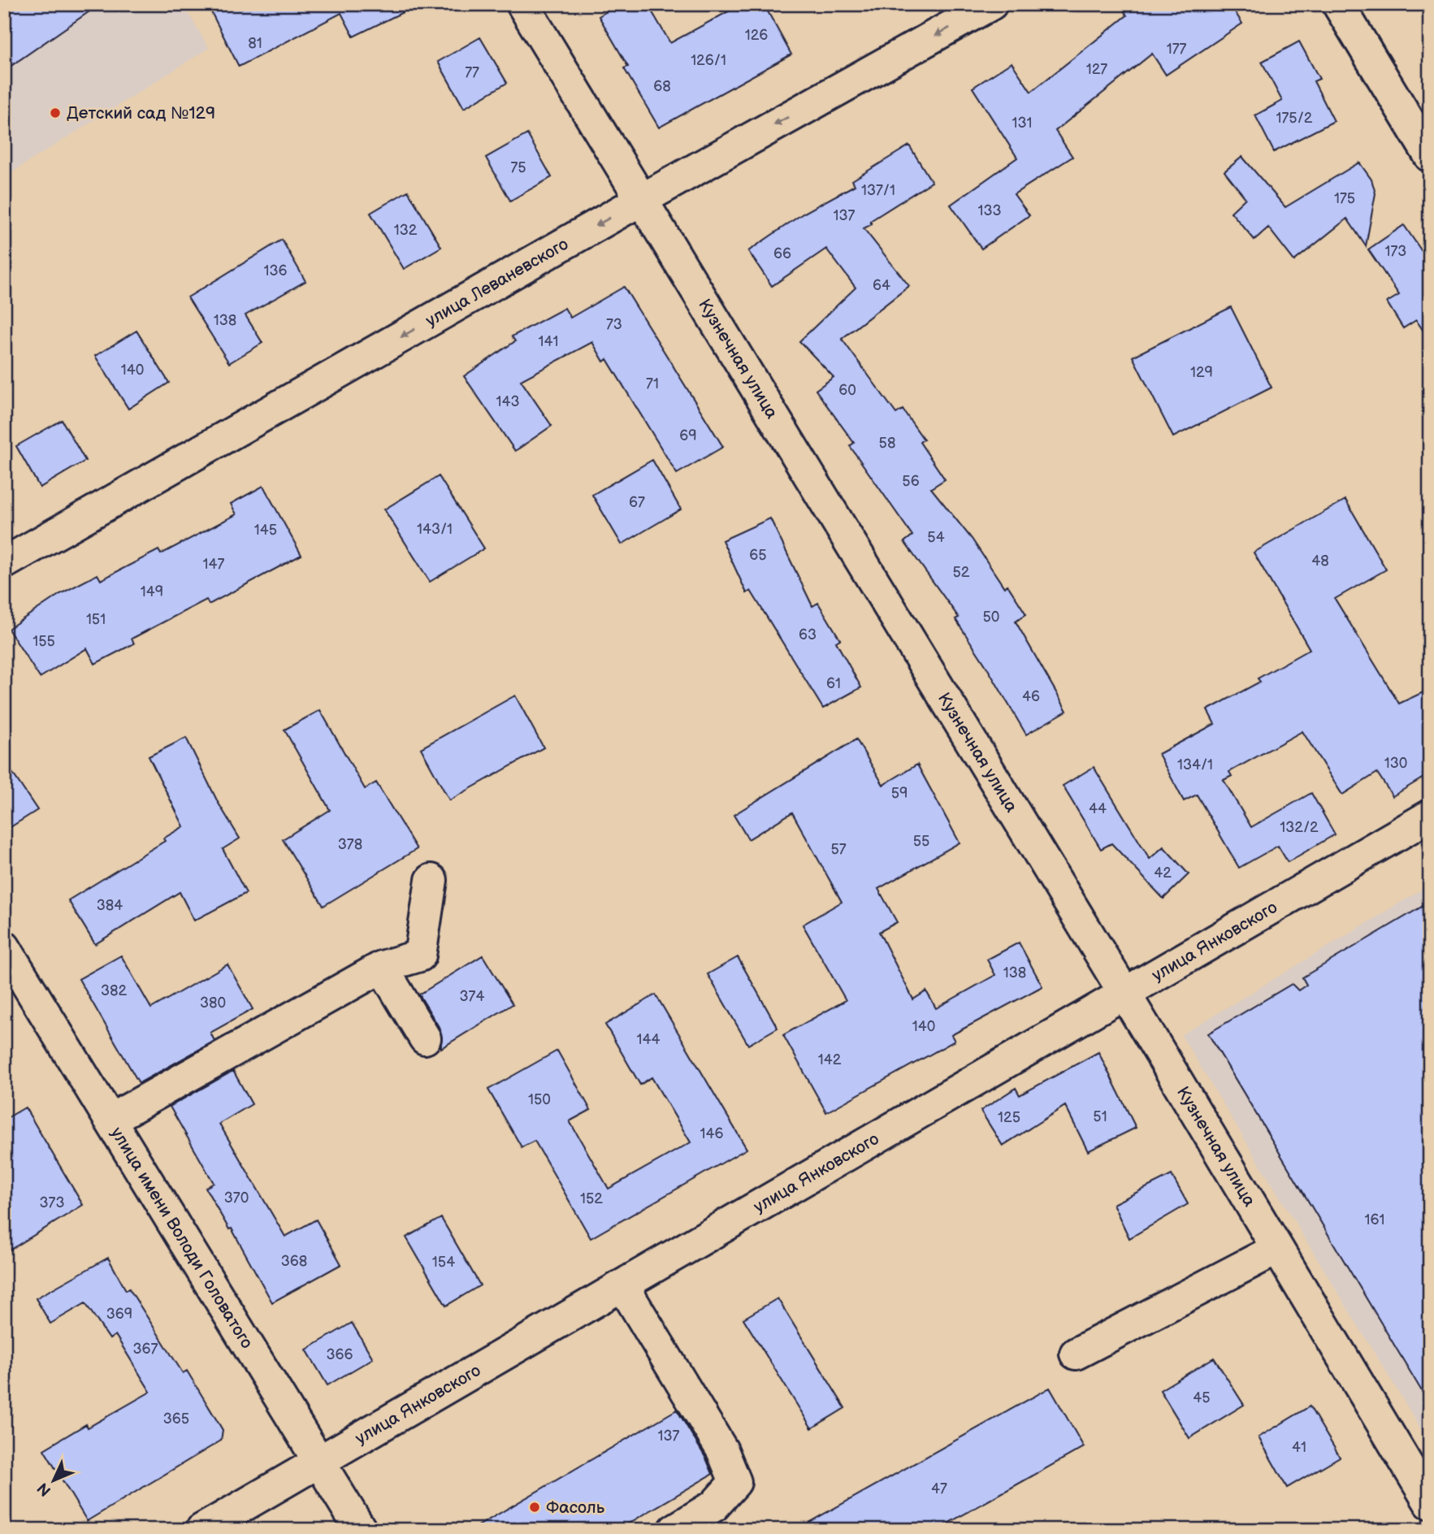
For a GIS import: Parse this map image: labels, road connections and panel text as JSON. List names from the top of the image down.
{
  "streets": {
    "street": [
      "улица Леваневского",
      "Кузнечная улица",
      "улица Янковского",
      "улица имени Володи Головатого"
    ]
  },
  "crossings": [
    ["улица Леваневского", "Кузнечная улица"],
    ["Кузнечная улица", "улица Янковского"],
    ["улица Янковского", "улица имени Володи Головатого"]
  ],
  "one_way": ["улица Леваневского"],
  "places": ["Детский сад №129", "Фасоль"],
  "house_numbers": [
    "126",
    "81",
    "177",
    "126/1",
    "127",
    "77",
    "68",
    "175/2",
    "131",
    "75",
    "137/1",
    "175",
    "133",
    "137",
    "132",
    "173",
    "66",
    "136",
    "64",
    "138",
    "73",
    "141",
    "140",
    "129",
    "71",
    "60",
    "143",
    "69",
    "58",
    "56",
    "67",
    "143/1",
    "145",
    "54",
    "65",
    "48",
    "147",
    "52",
    "149",
    "50",
    "151",
    "63",
    "155",
    "61",
    "46",
    "130",
    "134/1",
    "59",
    "44",
    "132/2",
    "55",
    "378",
    "57",
    "42",
    "384",
    "138",
    "382",
    "374",
    "380",
    "140",
    "144",
    "142",
    "150",
    "51",
    "125",
    "146",
    "370",
    "152",
    "373",
    "161",
    "368",
    "154",
    "369",
    "367",
    "366",
    "45",
    "365",
    "137",
    "41",
    "47"
  ],
  "north": "bottom left"
}
